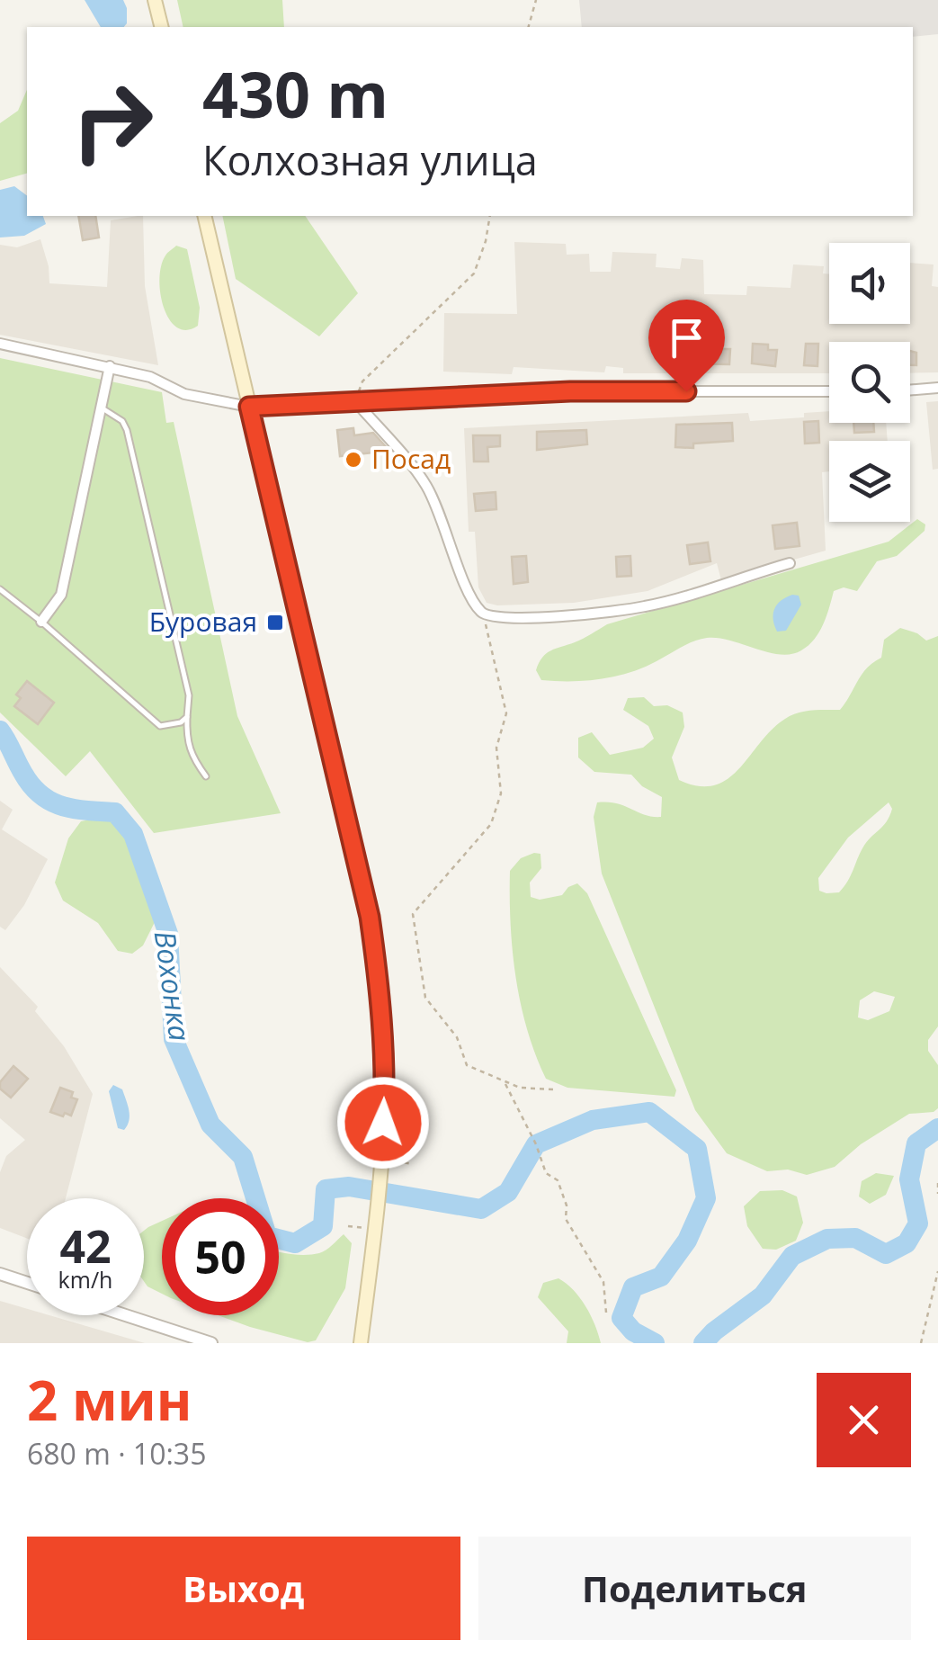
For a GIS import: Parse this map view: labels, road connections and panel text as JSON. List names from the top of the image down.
{
  "water": ["Вохонка"],
  "places": {
    "other": ["Посад"],
    "transit": ["Буровая"]
  },
  "page": {
    "turn": ["430 m", "Колхозная улица"],
    "speed": "42 km/h",
    "limit": "50",
    "heading": ["2 мин", "680 m · 10:35"],
    "buttons": ["Выход", "Поделиться"]
  }
}
